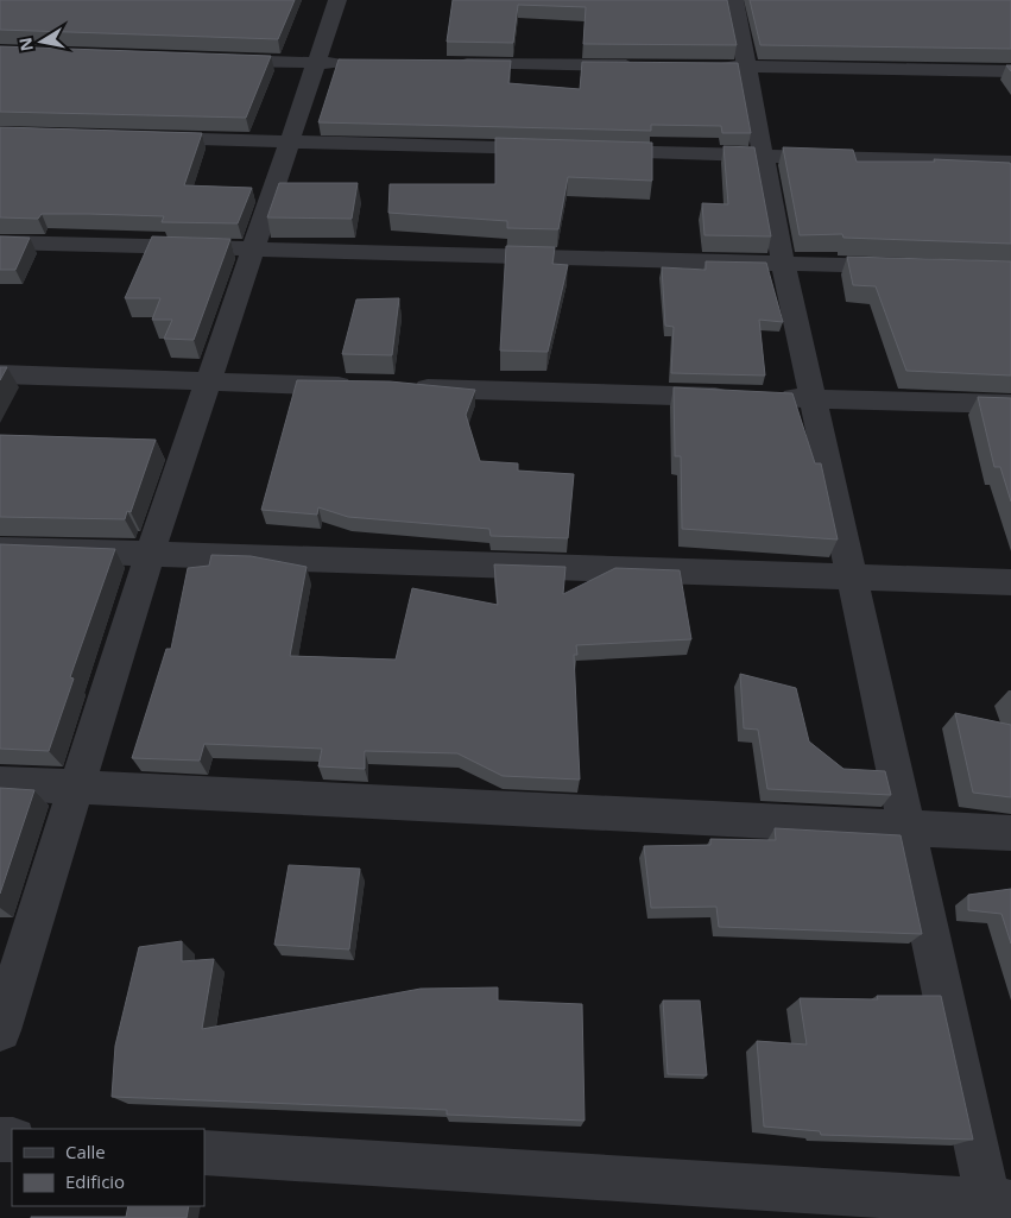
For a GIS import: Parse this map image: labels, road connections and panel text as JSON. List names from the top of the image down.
{
  "legend": ["Calle", "Edificio"],
  "north": "left"
}
